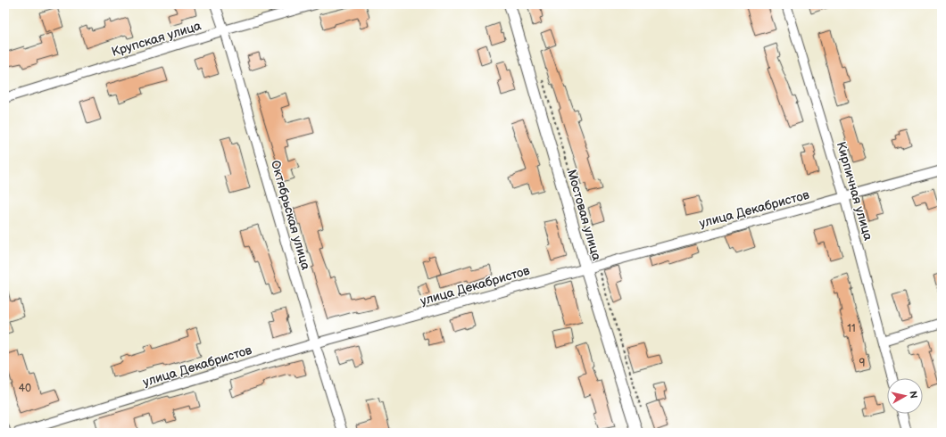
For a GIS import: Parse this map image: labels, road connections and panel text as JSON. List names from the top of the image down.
{
  "streets": {
    "street": [
      "Крупская улица",
      "Кирпичная улица",
      "улица Декабристов",
      "Октябрьская улица",
      "Мостовая улица"
    ]
  },
  "crossings": [
    ["Крупская улица", "Октябрьская улица"],
    ["Кирпичная улица", "улица Декабристов"],
    ["улица Декабристов", "Октябрьская улица"],
    ["улица Декабристов", "Мостовая улица"]
  ],
  "house_numbers": ["11", "9", "40"],
  "north": "right"
}
